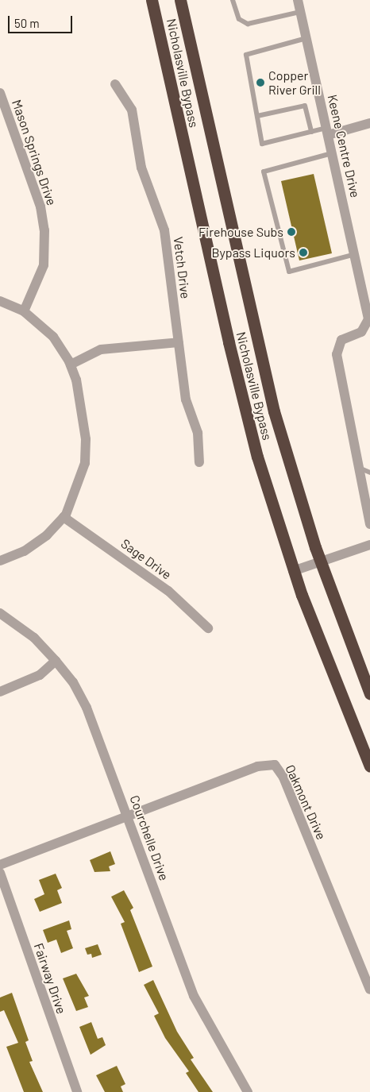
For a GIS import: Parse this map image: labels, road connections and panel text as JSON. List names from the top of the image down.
{
  "streets": {
    "highway": ["Nicholasville Bypass"],
    "street": [
      "Keene Centre Drive",
      "Mason Springs Drive",
      "Vetch Drive",
      "Sage Drive",
      "Oakmont Drive",
      "Courchelle Drive",
      "Fairway Drive"
    ]
  },
  "crossings": [
    ["Oakmont Drive", "Courchelle Drive"]
  ],
  "places": ["Copper River Grill", "Firehouse Subs", "Bypass Liquors"],
  "scale_bar": "50 m"
}
